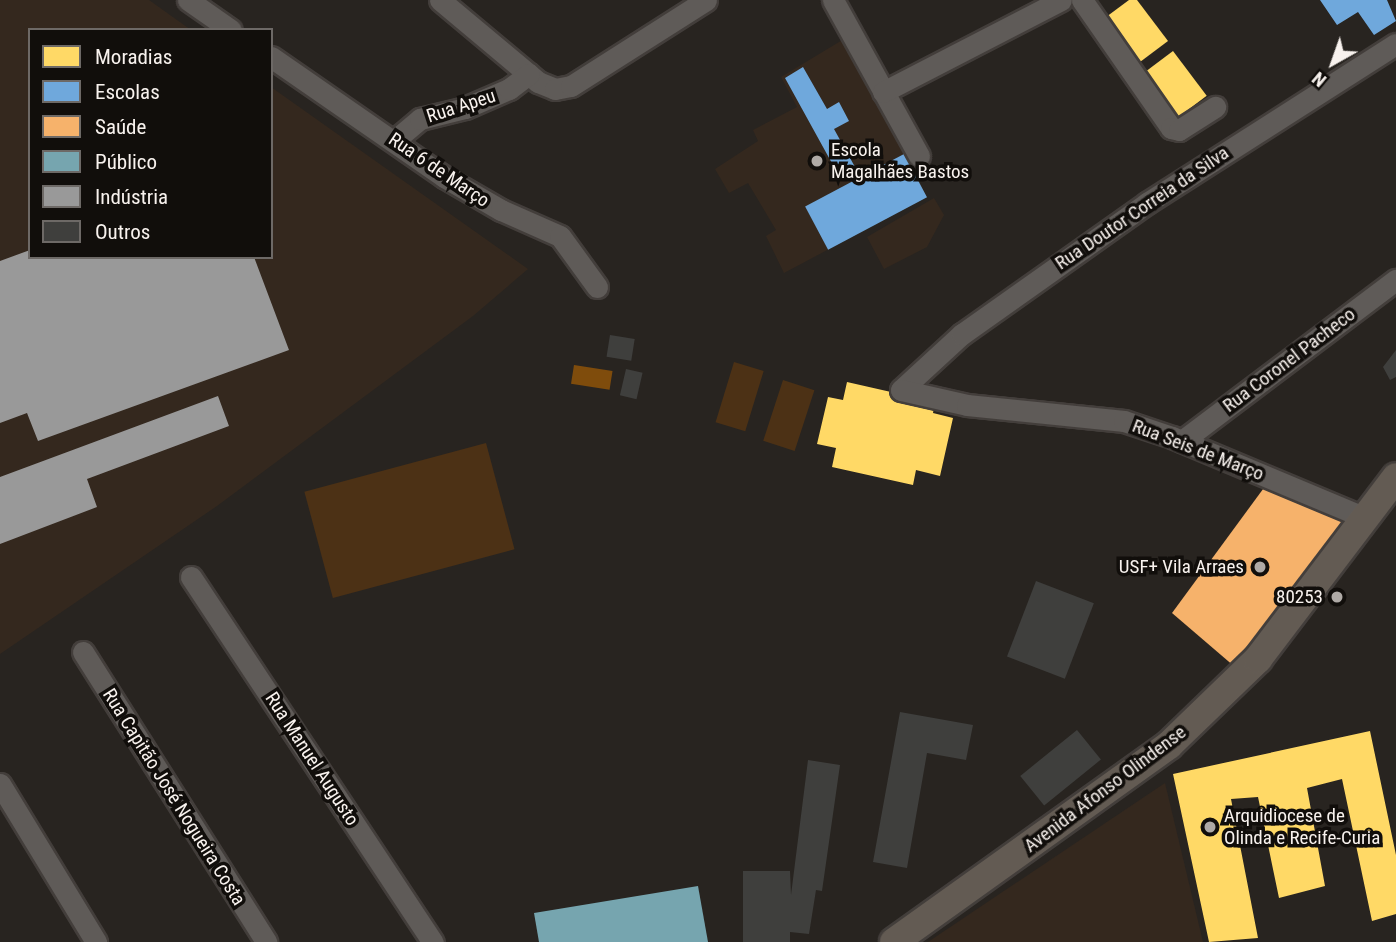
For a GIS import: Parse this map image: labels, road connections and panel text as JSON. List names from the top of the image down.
{
  "streets": {
    "main road": ["Avenida Afonso Olindense"],
    "street": [
      "Rua Apeu",
      "Rua 6 de Março",
      "Rua Doutor Correia da Silva",
      "Rua Coronel Pacheco",
      "Rua Seis de Março",
      "Rua Manuel Augusto",
      "Rua Capitão José Nogueira Costa"
    ]
  },
  "crossings": [
    ["Rua Apeu", "Rua 6 de Março"],
    ["Rua Doutor Correia da Silva", "Rua Seis de Março"],
    ["Rua Coronel Pacheco", "Rua Seis de Março"],
    ["Rua Seis de Março", "Avenida Afonso Olindense"]
  ],
  "places": [
    "Escola Magalhães Bastos",
    "USF+ Vila Arraes",
    "80253",
    "Arquidiocese de Olinda e Recife-Curia"
  ],
  "legend": [
    "Moradias",
    "Escolas",
    "Saúde",
    "Público",
    "Indústria",
    "Outros"
  ],
  "north": "bottom left"
}
